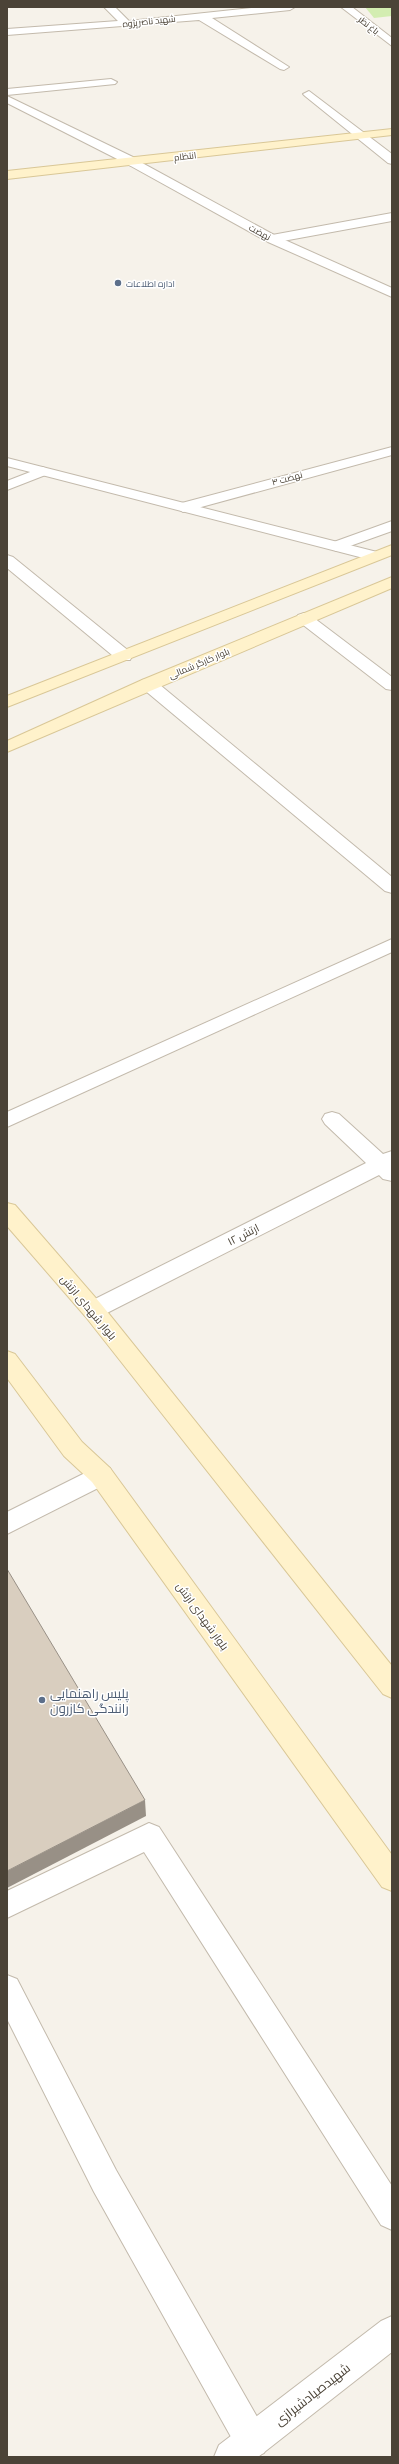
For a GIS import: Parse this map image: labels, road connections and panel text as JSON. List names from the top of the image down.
{
  "streets": {
    "main road": ["انتظام", "بلوار کارگر شمالی", "بلوار شهدای ارتش"],
    "street": [
      "شهید ناصرپژوه",
      "باغ نظر",
      "نهضت",
      "نهضت ۴",
      "ارتش ۱۲",
      "شهیدصیادشیرازی"
    ]
  },
  "crossings": [
    ["انتظام", "نهضت"],
    ["ارتش ۱۲", "بلوار شهدای ارتش"]
  ],
  "places": ["اداره اطلاعات", "پلیس راهنمایی رانندگی کازرون"]
}
